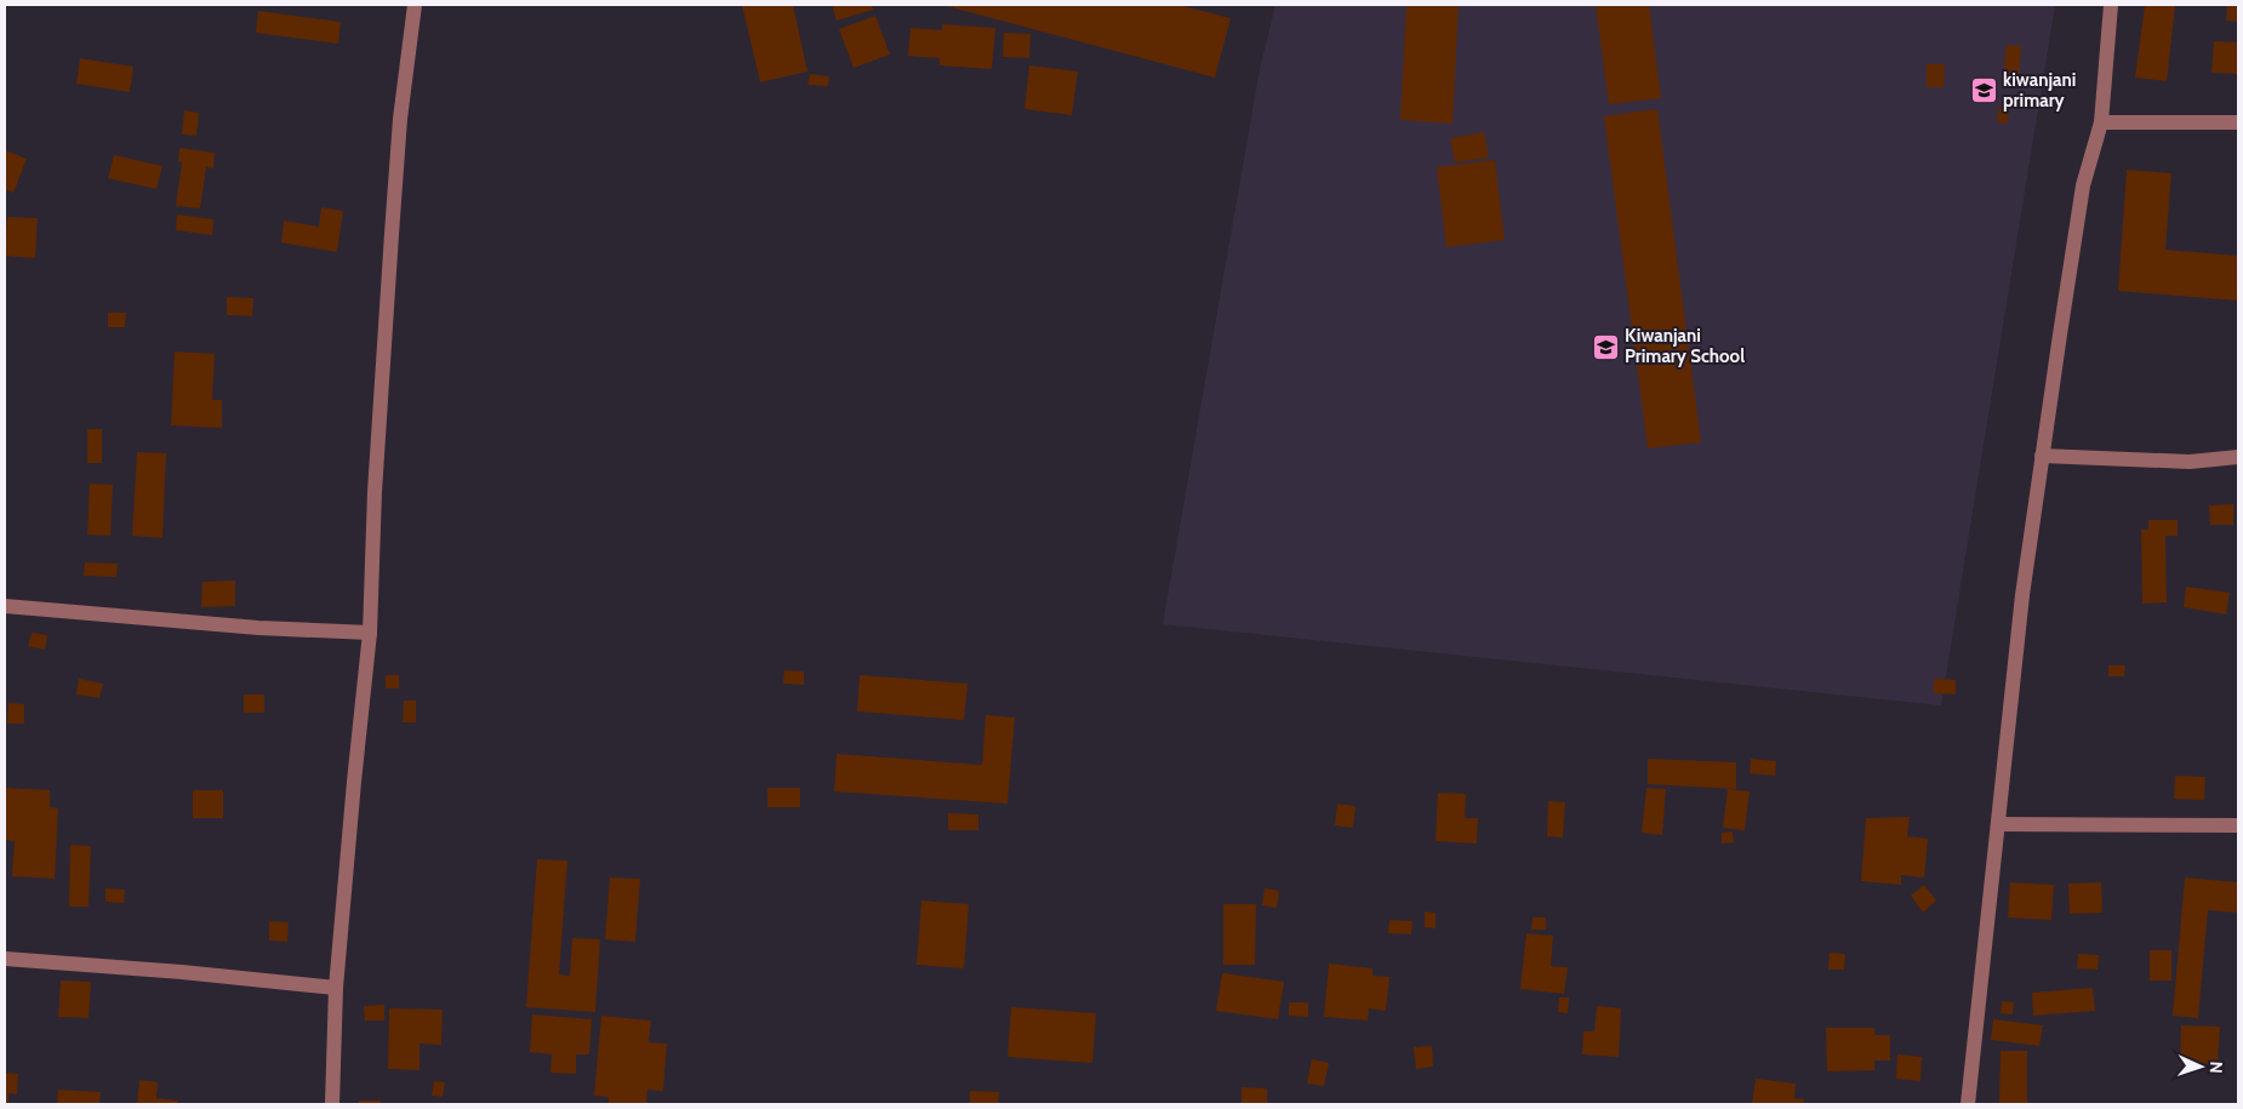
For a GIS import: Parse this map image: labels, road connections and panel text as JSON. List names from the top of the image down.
{
  "places": {
    "school or university": ["kiwanjani primary", "Kiwanjani Primary School"]
  },
  "north": "right"
}
